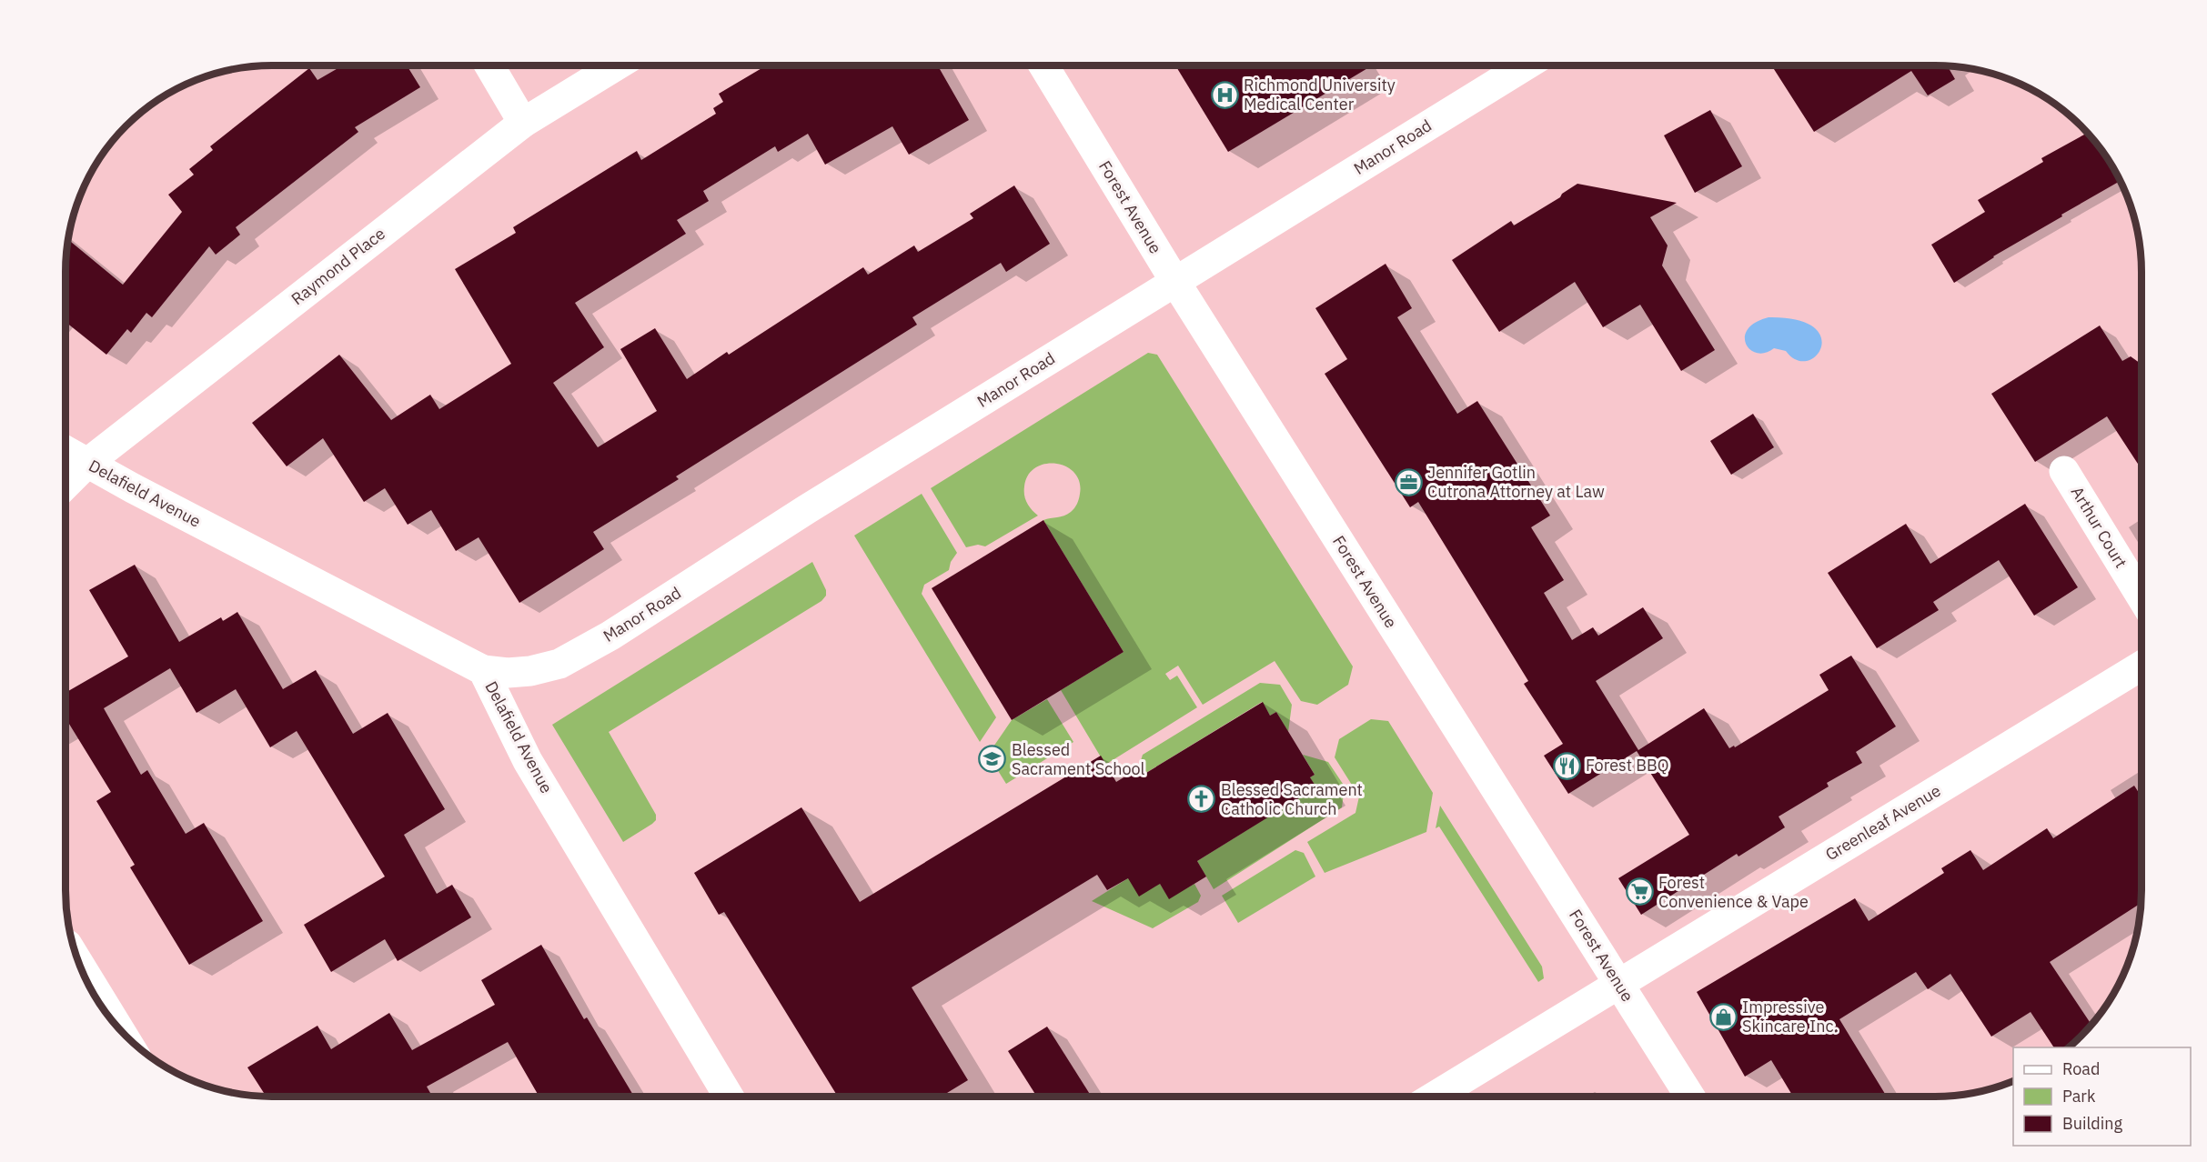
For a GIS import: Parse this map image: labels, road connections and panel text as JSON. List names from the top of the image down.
{
  "streets": {
    "street": [
      "Manor Road",
      "Forest Avenue",
      "Raymond Place",
      "Delafield Avenue",
      "Arthur Court",
      "Greenleaf Avenue"
    ]
  },
  "crossings": [
    ["Manor Road", "Forest Avenue"],
    ["Manor Road", "Delafield Avenue"],
    ["Forest Avenue", "Greenleaf Avenue"],
    ["Raymond Place", "Delafield Avenue"]
  ],
  "places": {
    "hospital": ["Richmond University Medical Center"],
    "office": ["Jennifer Gotlin Cutrona Attorney at Law"],
    "school or university": ["Blessed Sacrament School"],
    "restaurant": ["Forest BBQ"],
    "church": ["Blessed Sacrament Catholic Church"],
    "supermarket": ["Forest Convenience & Vape"],
    "shop": ["Impressive Skincare Inc."]
  },
  "legend": ["Road", "Park", "Building"]
}
